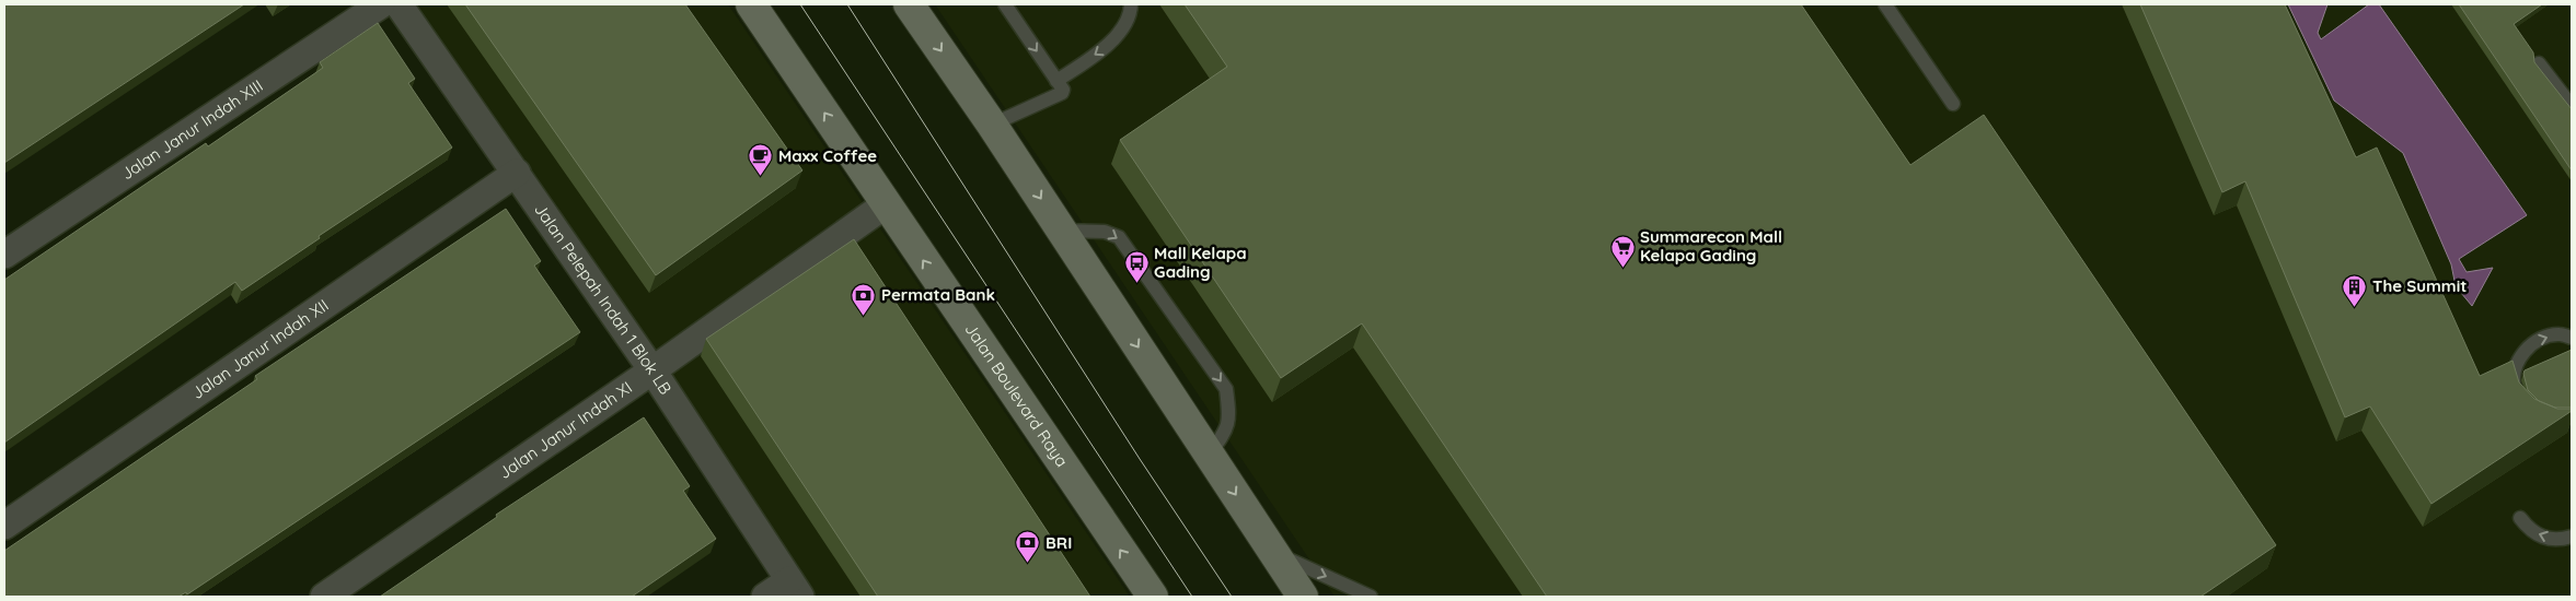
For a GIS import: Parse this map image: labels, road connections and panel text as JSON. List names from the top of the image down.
{
  "streets": {
    "main road": ["Jalan Boulevard Raya"],
    "street": [
      "Jalan Janur Indah XIII",
      "Jalan Pelepah Indah 1 Blok LB",
      "Jalan Janur Indah XII",
      "Jalan Janur Indah XI"
    ]
  },
  "crossings": [
    ["Jalan Pelepah Indah 1 Blok LB", "Jalan Janur Indah XII"],
    ["Jalan Pelepah Indah 1 Blok LB", "Jalan Janur Indah XI"],
    ["Jalan Boulevard Raya", "Jalan Janur Indah XI"]
  ],
  "places": {
    "cafe": ["Maxx Coffee"],
    "supermarket": ["Summarecon Mall Kelapa Gading"],
    "bus stop": ["Mall Kelapa Gading"],
    "building": ["The Summit"],
    "bank": ["Permata Bank", "BRI"]
  }
}
